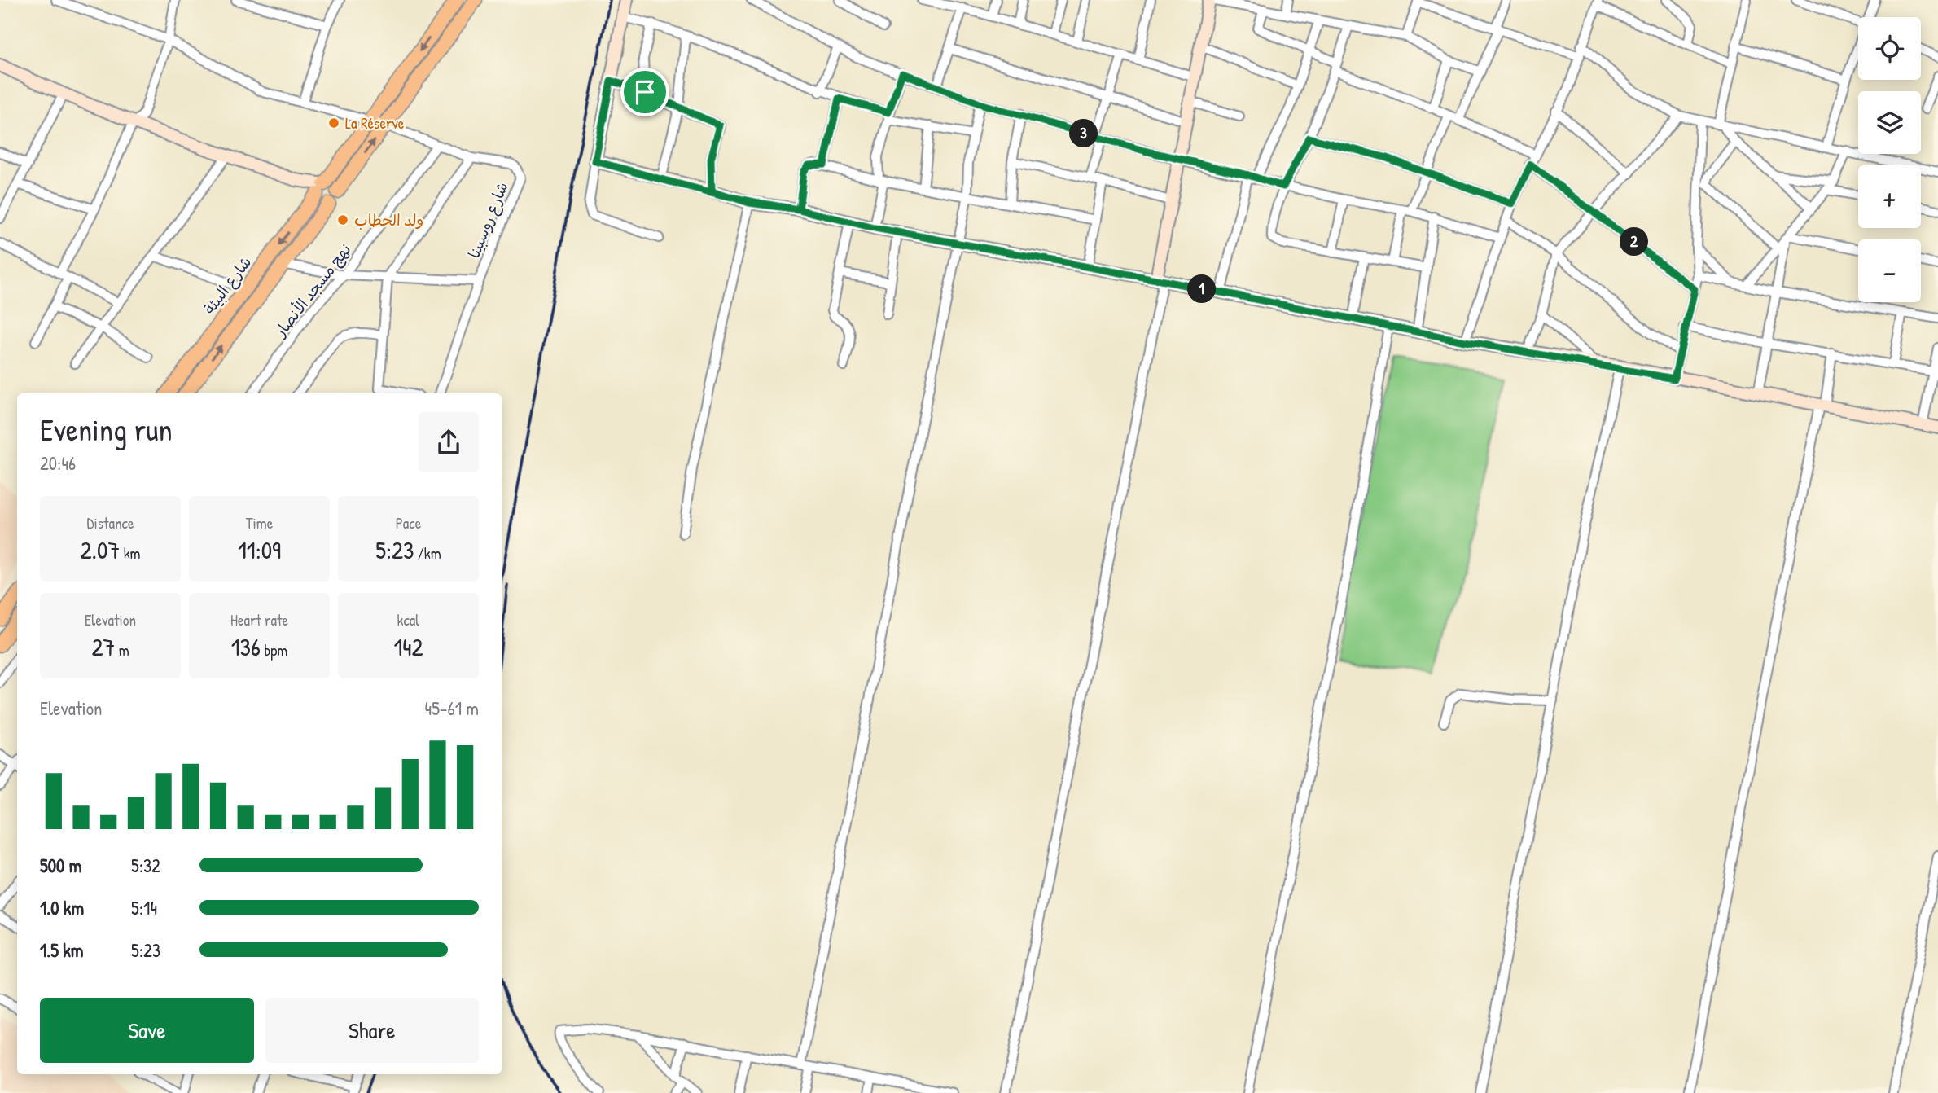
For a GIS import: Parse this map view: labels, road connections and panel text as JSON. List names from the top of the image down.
{
  "streets": {
    "main road": ["شارع البيئة"],
    "street": ["شارع روسبينا", "نهج مسجد الأنصار"]
  },
  "crossings": [
    ["شارع روسبينا", "شارع البيئة"],
    ["شارع روسبينا", "نهج مسجد الأنصار"]
  ],
  "places": ["La Réserve", "ولد الحطاب"],
  "page": {
    "map_buttons": ["+", "−"],
    "pins": ["3", "2", "1"],
    "heading": ["Evening run", "20:46"],
    "stats": [
      ["Distance", "2.07 km"],
      ["Time", "11:09"],
      ["Pace", "5:23 /km"],
      ["Elevation", "27 m"],
      ["Heart rate", "136 bpm"],
      ["kcal", "142"]
    ],
    "chart": ["Elevation", "45–61 m"],
    "list": [
      {
        "name": "500 m",
        "note": "5:32"
      },
      {
        "name": "1.0 km",
        "note": "5:14"
      },
      {
        "name": "1.5 km",
        "note": "5:23"
      }
    ],
    "buttons": ["Save", "Share"]
  }
}
